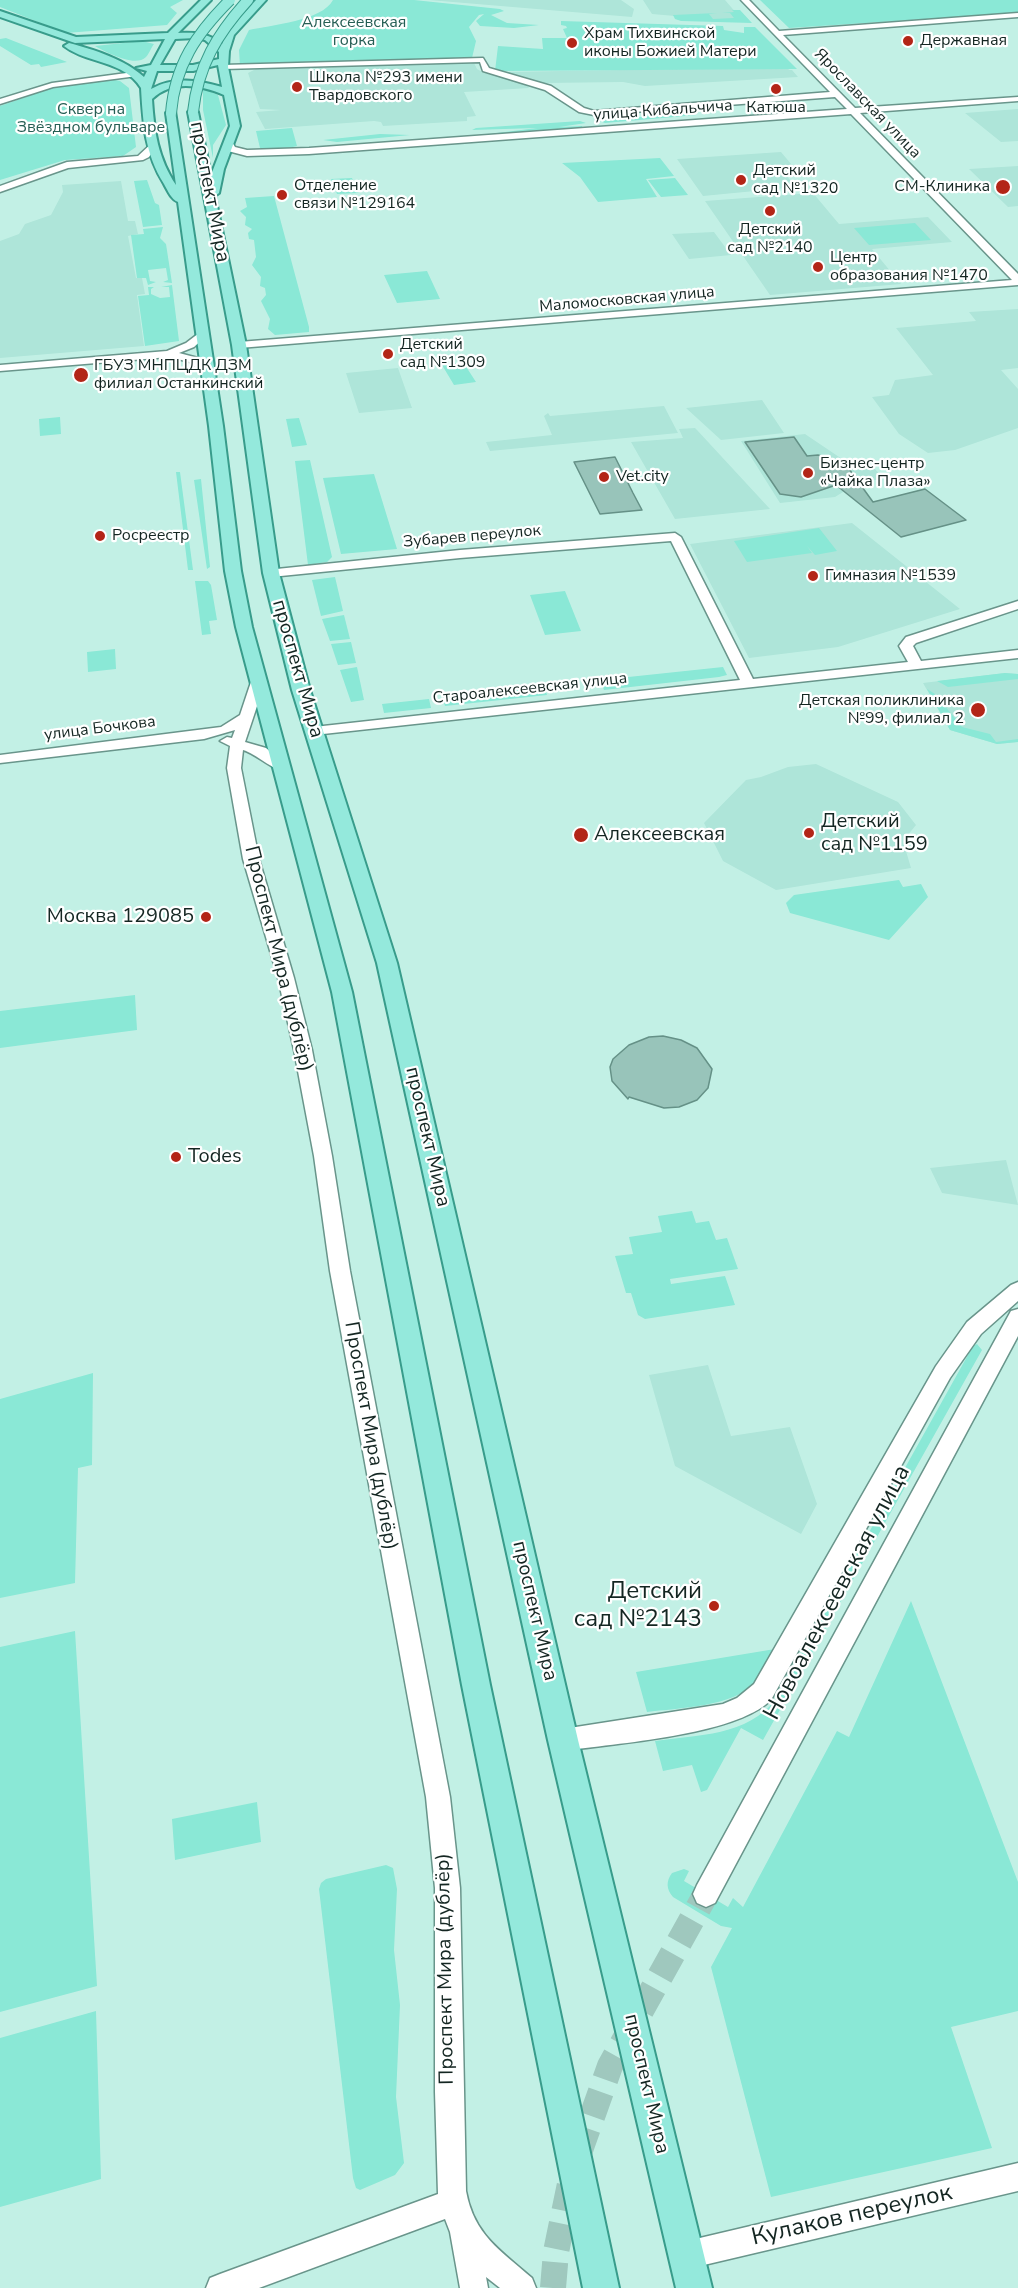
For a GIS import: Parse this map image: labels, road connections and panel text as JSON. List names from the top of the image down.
{
  "streets": {
    "main road": ["проспект Мира"],
    "street": [
      "Ярославская улица",
      "улица Кибальчича",
      "Маломосковская улица",
      "Зубарев переулок",
      "Староалексеевская улица",
      "улица Бочкова",
      "Проспект Мира (дублёр)",
      "Новоалексеевская улица",
      "Кулаков переулок"
    ]
  },
  "crossings": [
    ["Ярославская улица", "улица Кибальчича"],
    ["Ярославская улица", "Маломосковская улица"],
    ["проспект Мира", "Маломосковская улица"],
    ["проспект Мира", "Зубарев переулок"],
    ["проспект Мира", "Староалексеевская улица"],
    ["проспект Мира", "улица Бочкова"],
    ["проспект Мира", "Проспект Мира (дублёр)"],
    ["проспект Мира", "Кулаков переулок"],
    ["Зубарев переулок", "Староалексеевская улица"],
    ["улица Бочкова", "Проспект Мира (дублёр)"]
  ],
  "parks": ["Алексеевская горка", "Сквер на Звёздном бульваре"],
  "places": [
    "Державная",
    "Храм Тихвинской иконы Божией Матери",
    "Школа №293 имени Твардовского",
    "Катюша",
    "Детский сад №1320",
    "СМ-Клиника",
    "Отделение связи №129164",
    "Детский сад №2140",
    "Центр образования №1470",
    "Детский сад №1309",
    "ГБУЗ МНПЦДК ДЗМ филиал Останкинский",
    "Бизнес-центр «Чайка Плаза»",
    "Vet.city",
    "Росреестр",
    "Гимназия №1539",
    "Детская поликлиника №99, филиал 2",
    "Детский сад №1159",
    "Алексеевская",
    "Москва 129085",
    "Todes",
    "Детский сад №2143"
  ]
}
